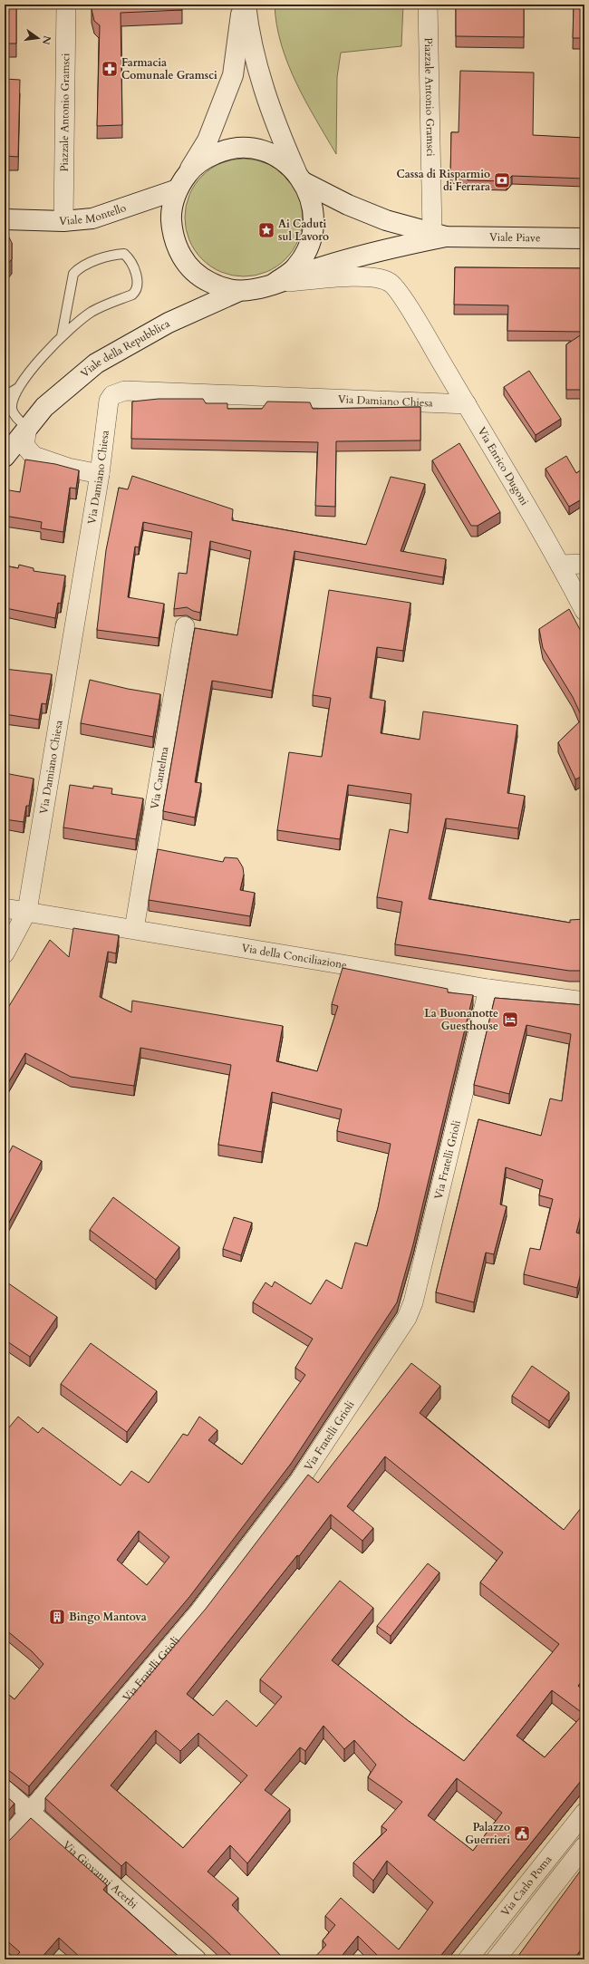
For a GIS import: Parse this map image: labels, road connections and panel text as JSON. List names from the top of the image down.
{
  "streets": {
    "main road": [
      "Viale Montello",
      "Viale Piave",
      "Viale della Repubblica",
      "Via Giovanni Acerbi"
    ],
    "street": [
      "Piazzale Antonio Gramsci",
      "Via Damiano Chiesa",
      "Via Enrico Dugoni",
      "Via Cantelma",
      "Via della Conciliazione",
      "Via Fratelli Grioli",
      "Via Carlo Poma"
    ]
  },
  "crossings": [
    ["Piazzale Antonio Gramsci", "Viale Montello"],
    ["Piazzale Antonio Gramsci", "Viale Piave"],
    ["Via Damiano Chiesa", "Via Enrico Dugoni"],
    ["Via Damiano Chiesa", "Via della Conciliazione"],
    ["Via Cantelma", "Via della Conciliazione"],
    ["Via della Conciliazione", "Via Fratelli Grioli"],
    ["Via Fratelli Grioli", "Via Giovanni Acerbi"]
  ],
  "places": {
    "pharmacy": ["Farmacia Comunale Gramsci"],
    "bank": ["Cassa di Risparmio di Ferrara"],
    "place": ["Ai Caduti sul Lavoro"],
    "hotel": ["La Buonanotte Guesthouse"],
    "building": ["Bingo Mantova"],
    "public building": ["Palazzo Guerrieri"]
  },
  "north": "right"
}
